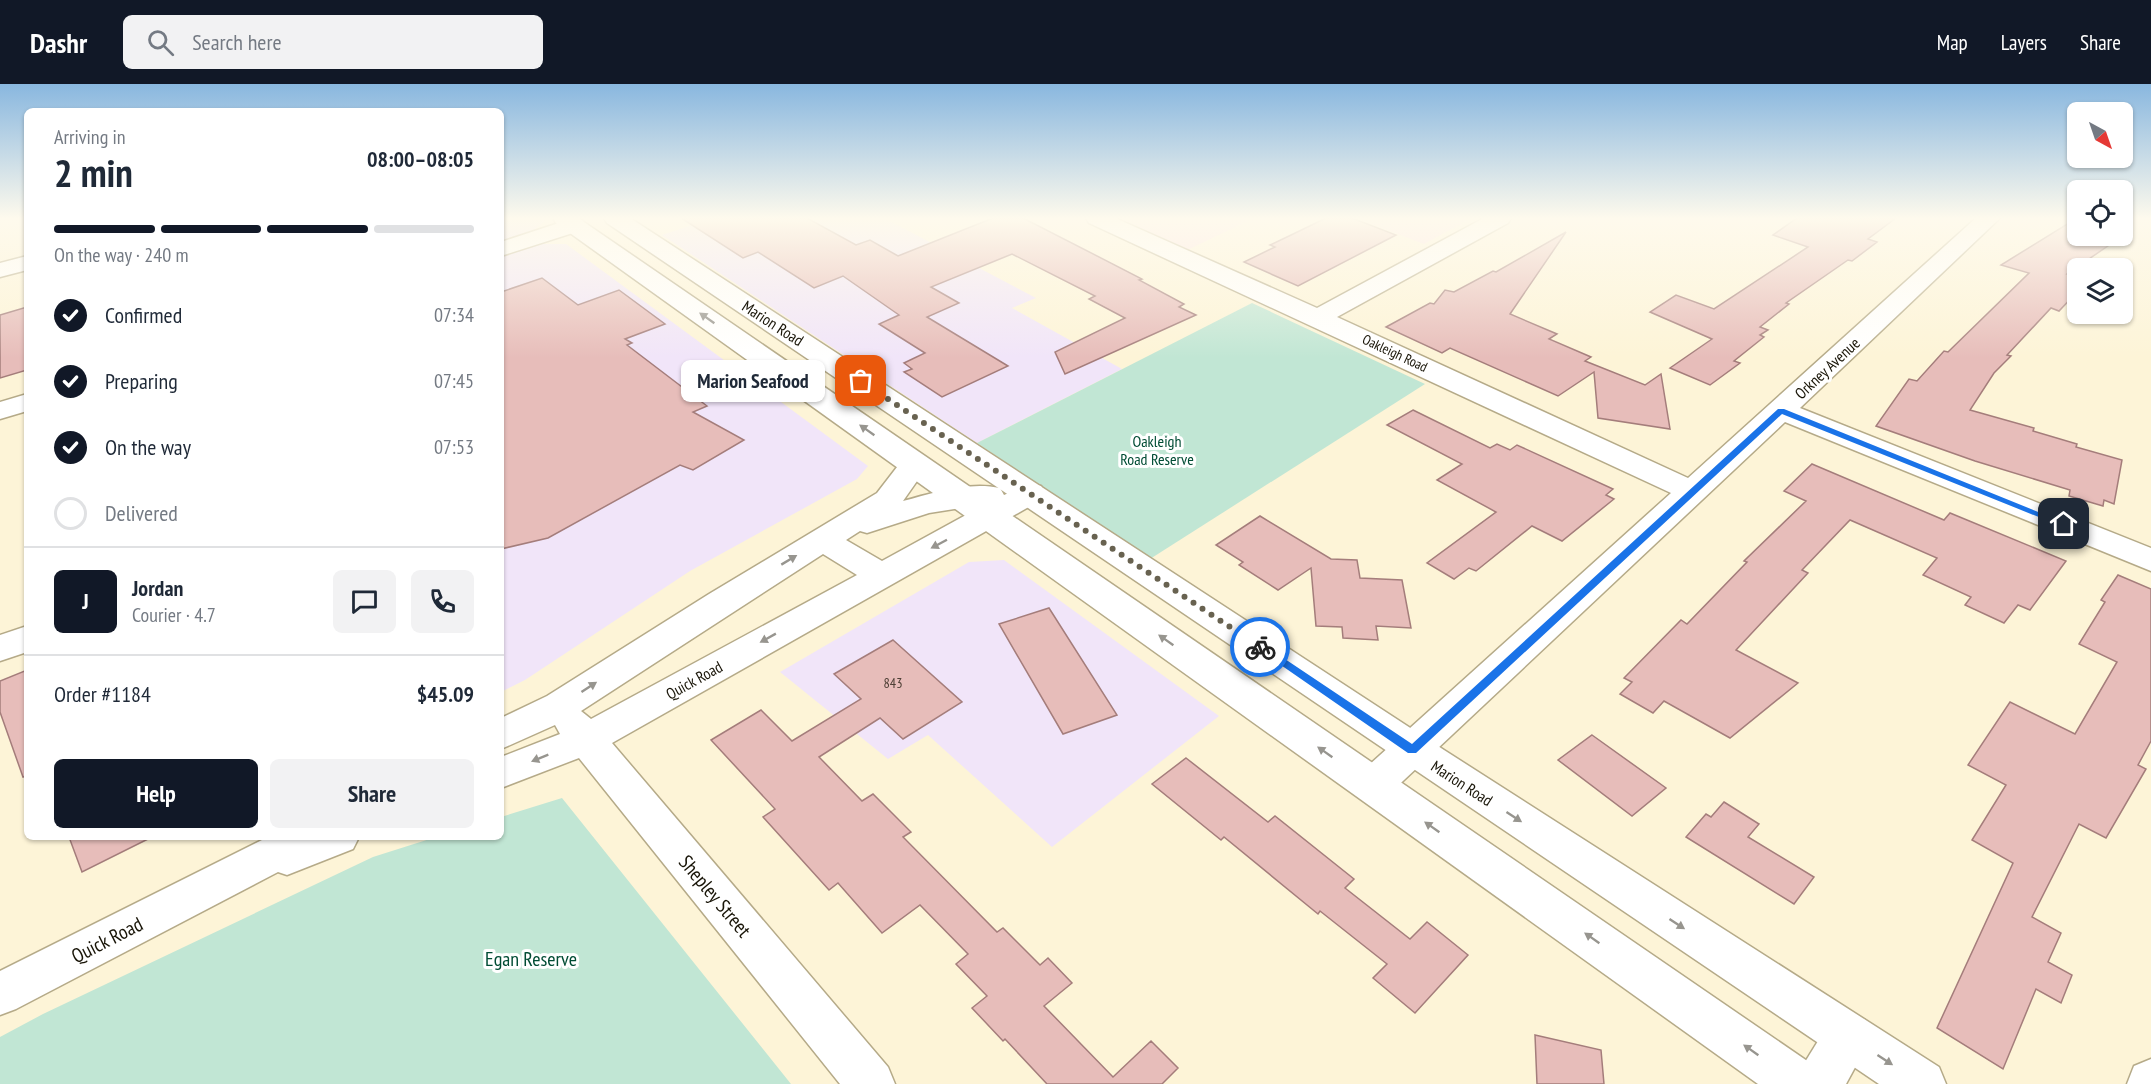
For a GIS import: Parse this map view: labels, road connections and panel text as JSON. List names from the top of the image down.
{
  "streets": {
    "street": [
      "Marion Road",
      "Oakleigh Road",
      "Orkney Avenue",
      "Quick Road",
      "Shepley Street"
    ]
  },
  "crossings": [
    ["Marion Road", "Orkney Avenue"],
    ["Marion Road", "Quick Road"],
    ["Oakleigh Road", "Orkney Avenue"],
    ["Quick Road", "Shepley Street"]
  ],
  "parks": ["Oakleigh Road Reserve", "Egan Reserve"],
  "places": ["Marion Seafood"],
  "house_numbers": ["843"],
  "north": "bottom right",
  "page": {
    "header": "Dashr",
    "search": "Search here",
    "nav": ["Map", "Layers", "Share"],
    "heading": ["2 min", "Arriving in", "08:00–08:05"],
    "panel": [
      "Jordan",
      "Courier · 4.7",
      "Order #1184",
      "$45.09"
    ],
    "bar": "On the way · 240 m",
    "list": [
      ["Confirmed", "07:34"],
      ["Preparing", "07:45"],
      ["On the way", "07:53"],
      "Delivered"
    ],
    "bubble": "Marion Seafood",
    "round": "J",
    "buttons": ["Help", "Share"]
  }
}
